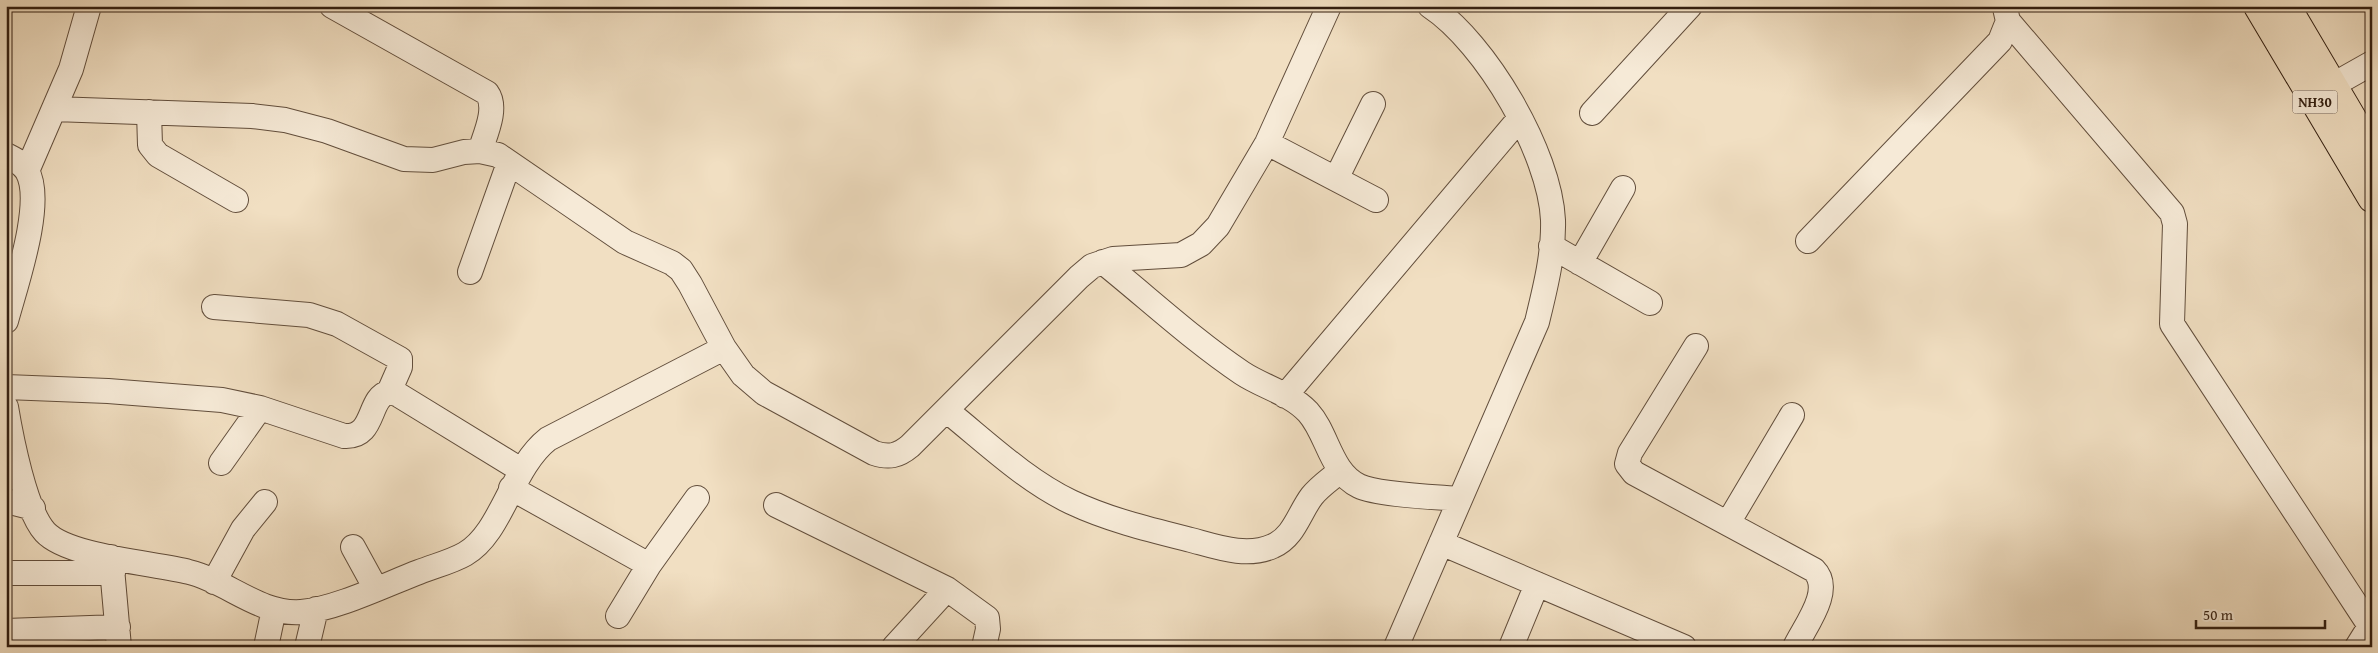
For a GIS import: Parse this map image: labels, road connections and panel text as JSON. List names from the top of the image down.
{
  "streets": {
    "highway": ["NH30"]
  },
  "scale_bar": "50 m"
}
